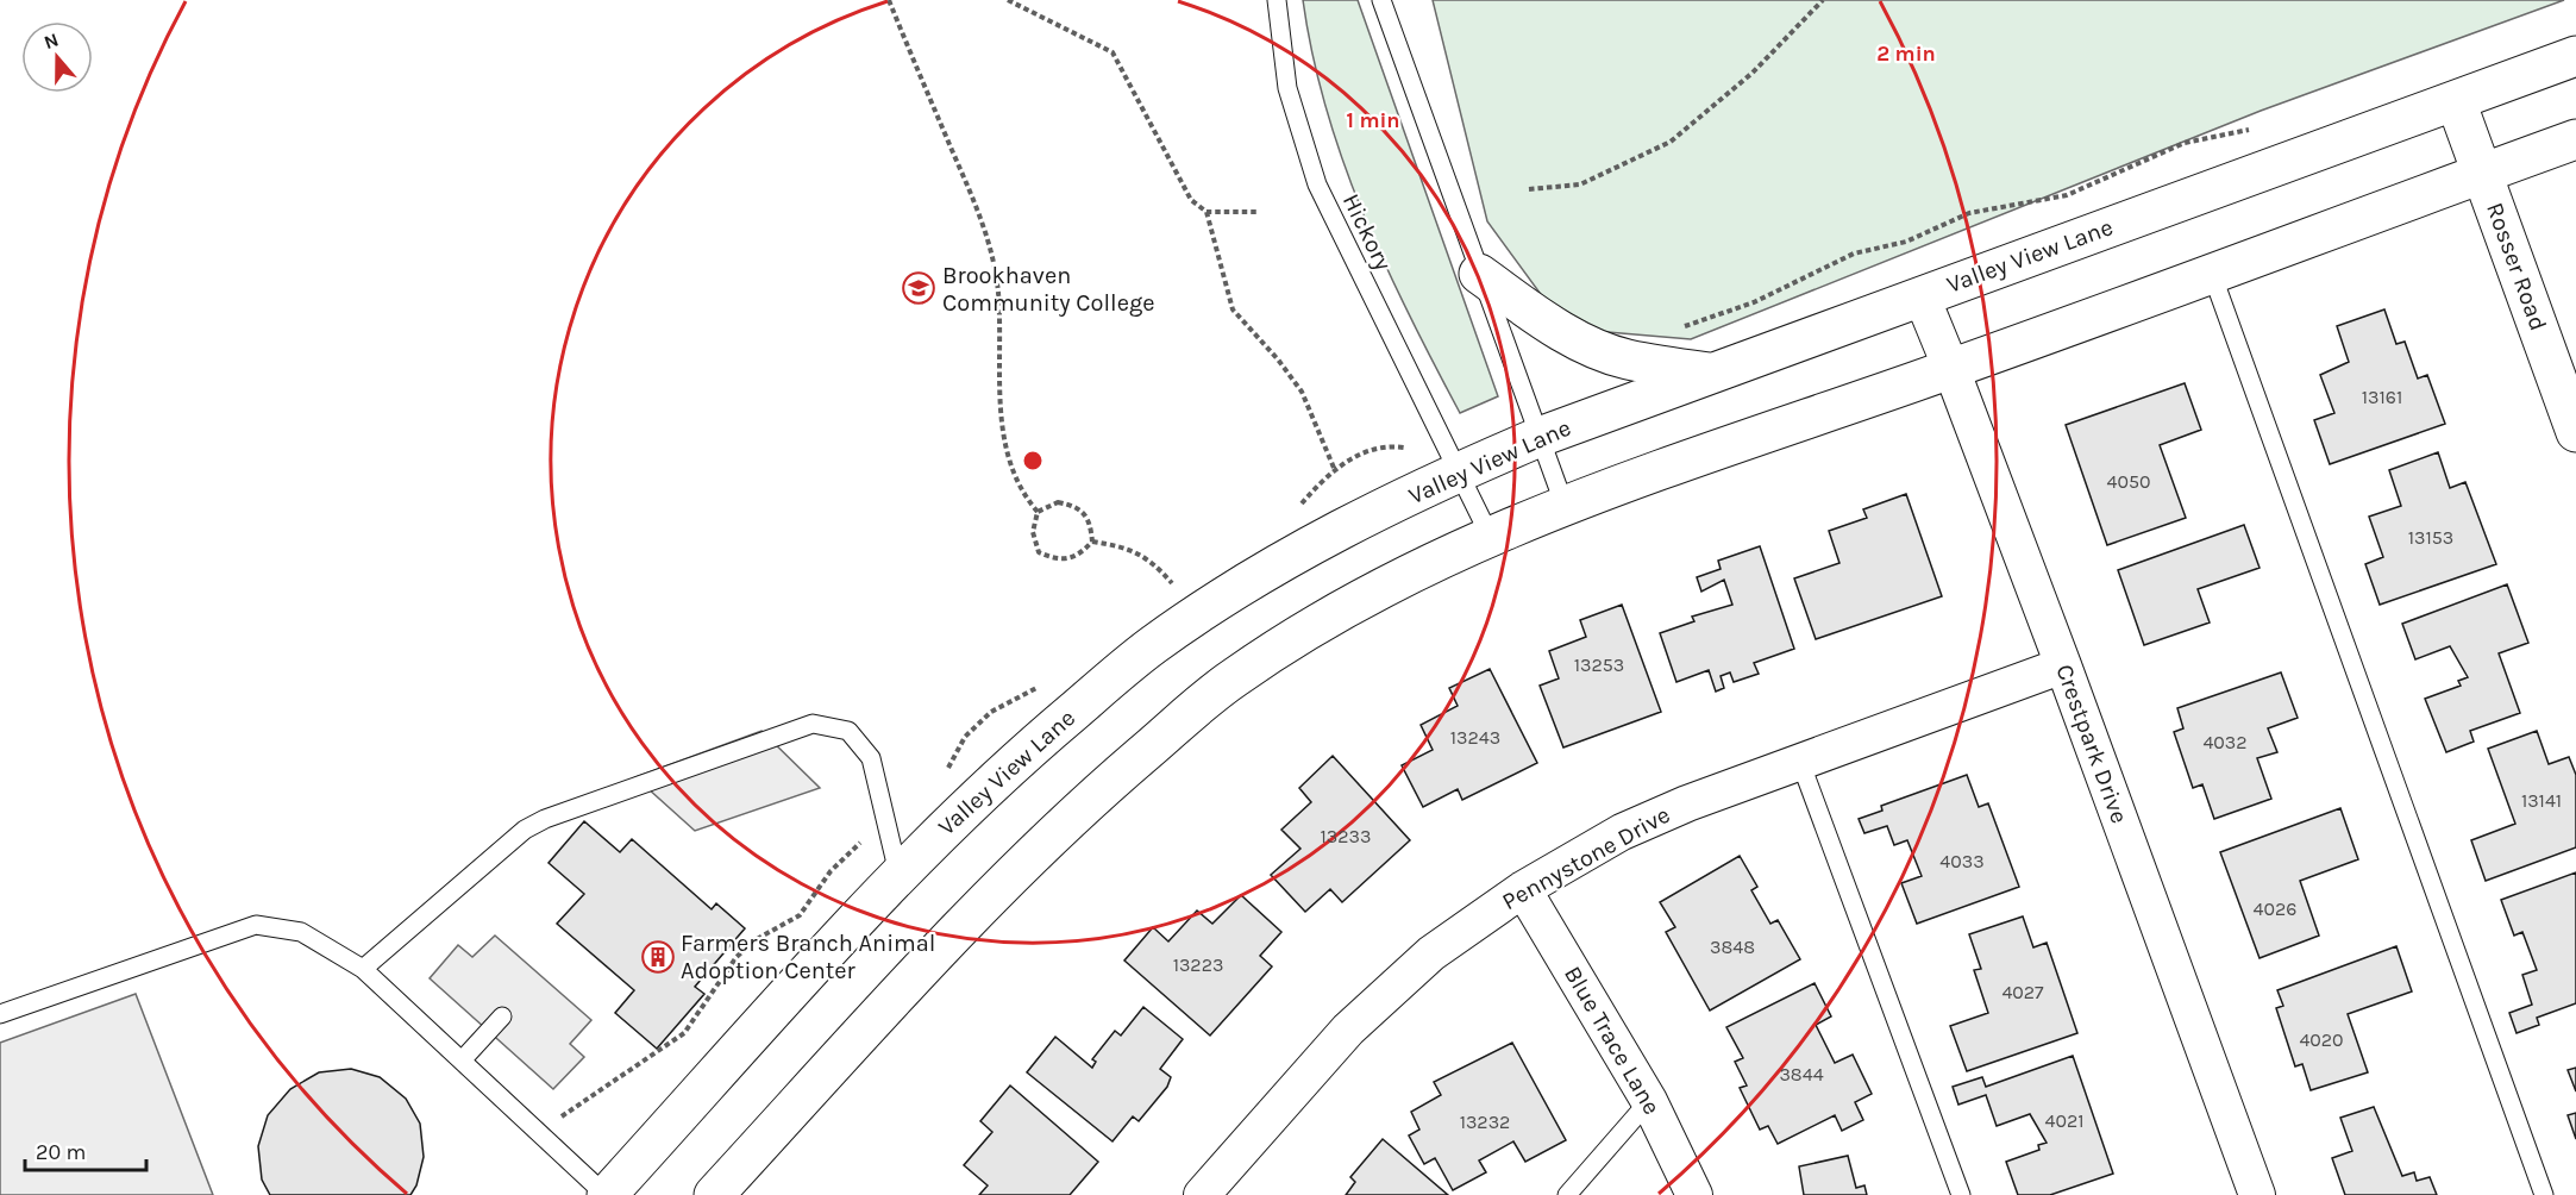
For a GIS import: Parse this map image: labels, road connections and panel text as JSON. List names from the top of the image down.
{
  "streets": {
    "main road": ["Valley View Lane", "Rosser Road"],
    "street": ["Crestpark Drive", "Pennystone Drive", "Blue Trace Lane"],
    "lane": ["Hickory"]
  },
  "crossings": [
    ["Hickory", "Valley View Lane"],
    ["Valley View Lane", "Rosser Road"],
    ["Valley View Lane", "Crestpark Drive"],
    ["Crestpark Drive", "Pennystone Drive"],
    ["Pennystone Drive", "Blue Trace Lane"]
  ],
  "places": {
    "school or university": ["Brookhaven Community College"],
    "building": ["Farmers Branch Animal Adoption Center"]
  },
  "house_numbers": [
    "13161",
    "4050",
    "13153",
    "13253",
    "13243",
    "4032",
    "13141",
    "13233",
    "4033",
    "4026",
    "3848",
    "13223",
    "4027",
    "4020",
    "3844",
    "4021",
    "13232"
  ],
  "scale_bar": "20 m",
  "north": "top",
  "rings": ["2 min", "1 min"]
}
